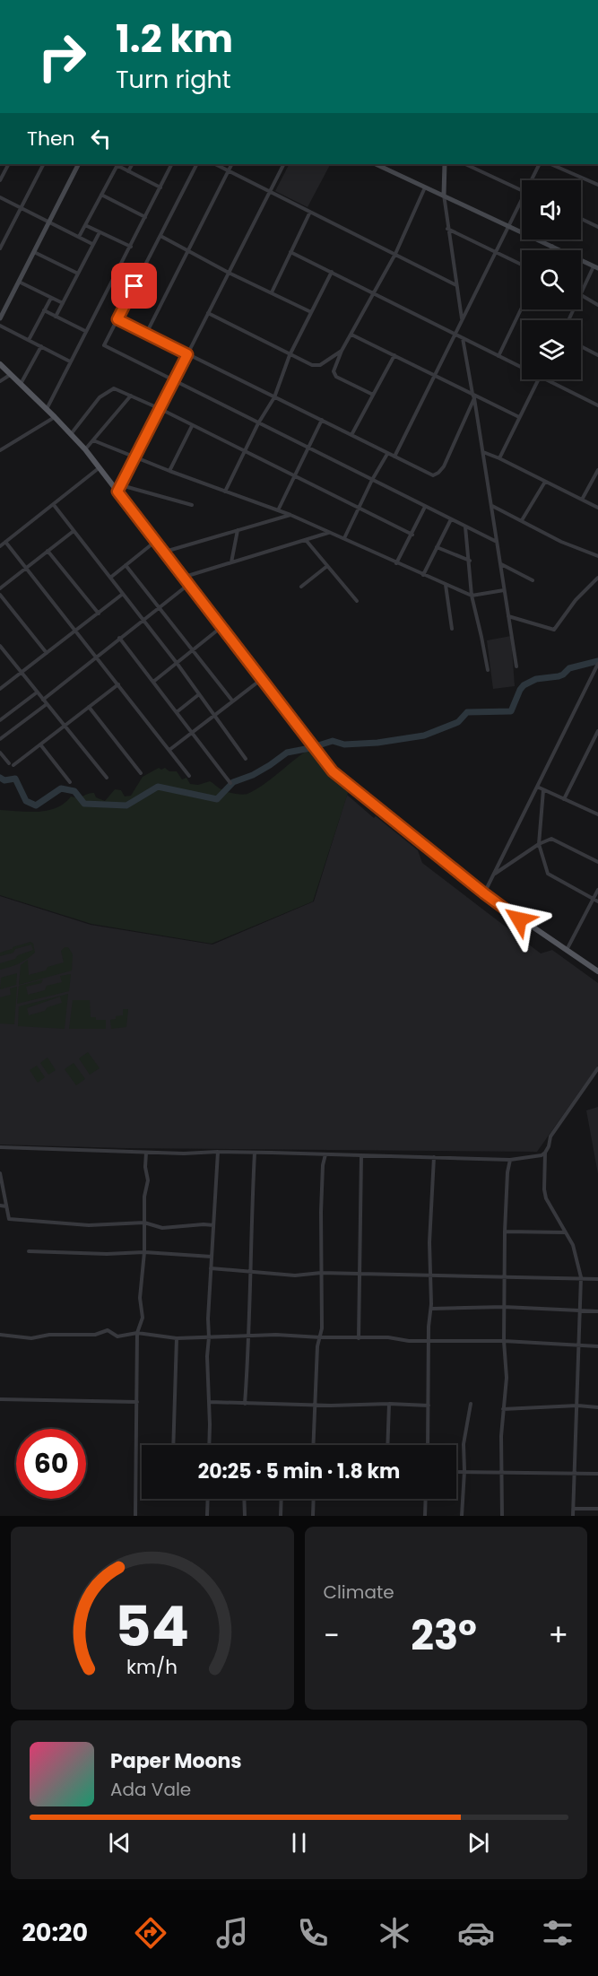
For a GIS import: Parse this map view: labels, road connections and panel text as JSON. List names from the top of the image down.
{
  "page": {
    "turn": ["1.2 km", "Turn right"],
    "then": "Then",
    "limit": "60",
    "trip": "20:25 · 5 min · 1.8 km",
    "tile": "Climate",
    "heat": ["−", "23°", "+"],
    "song": ["Paper Moons", "Ada Vale"],
    "tabs": "20:20",
    "gauge": ["54", "km/h"]
  }
}
